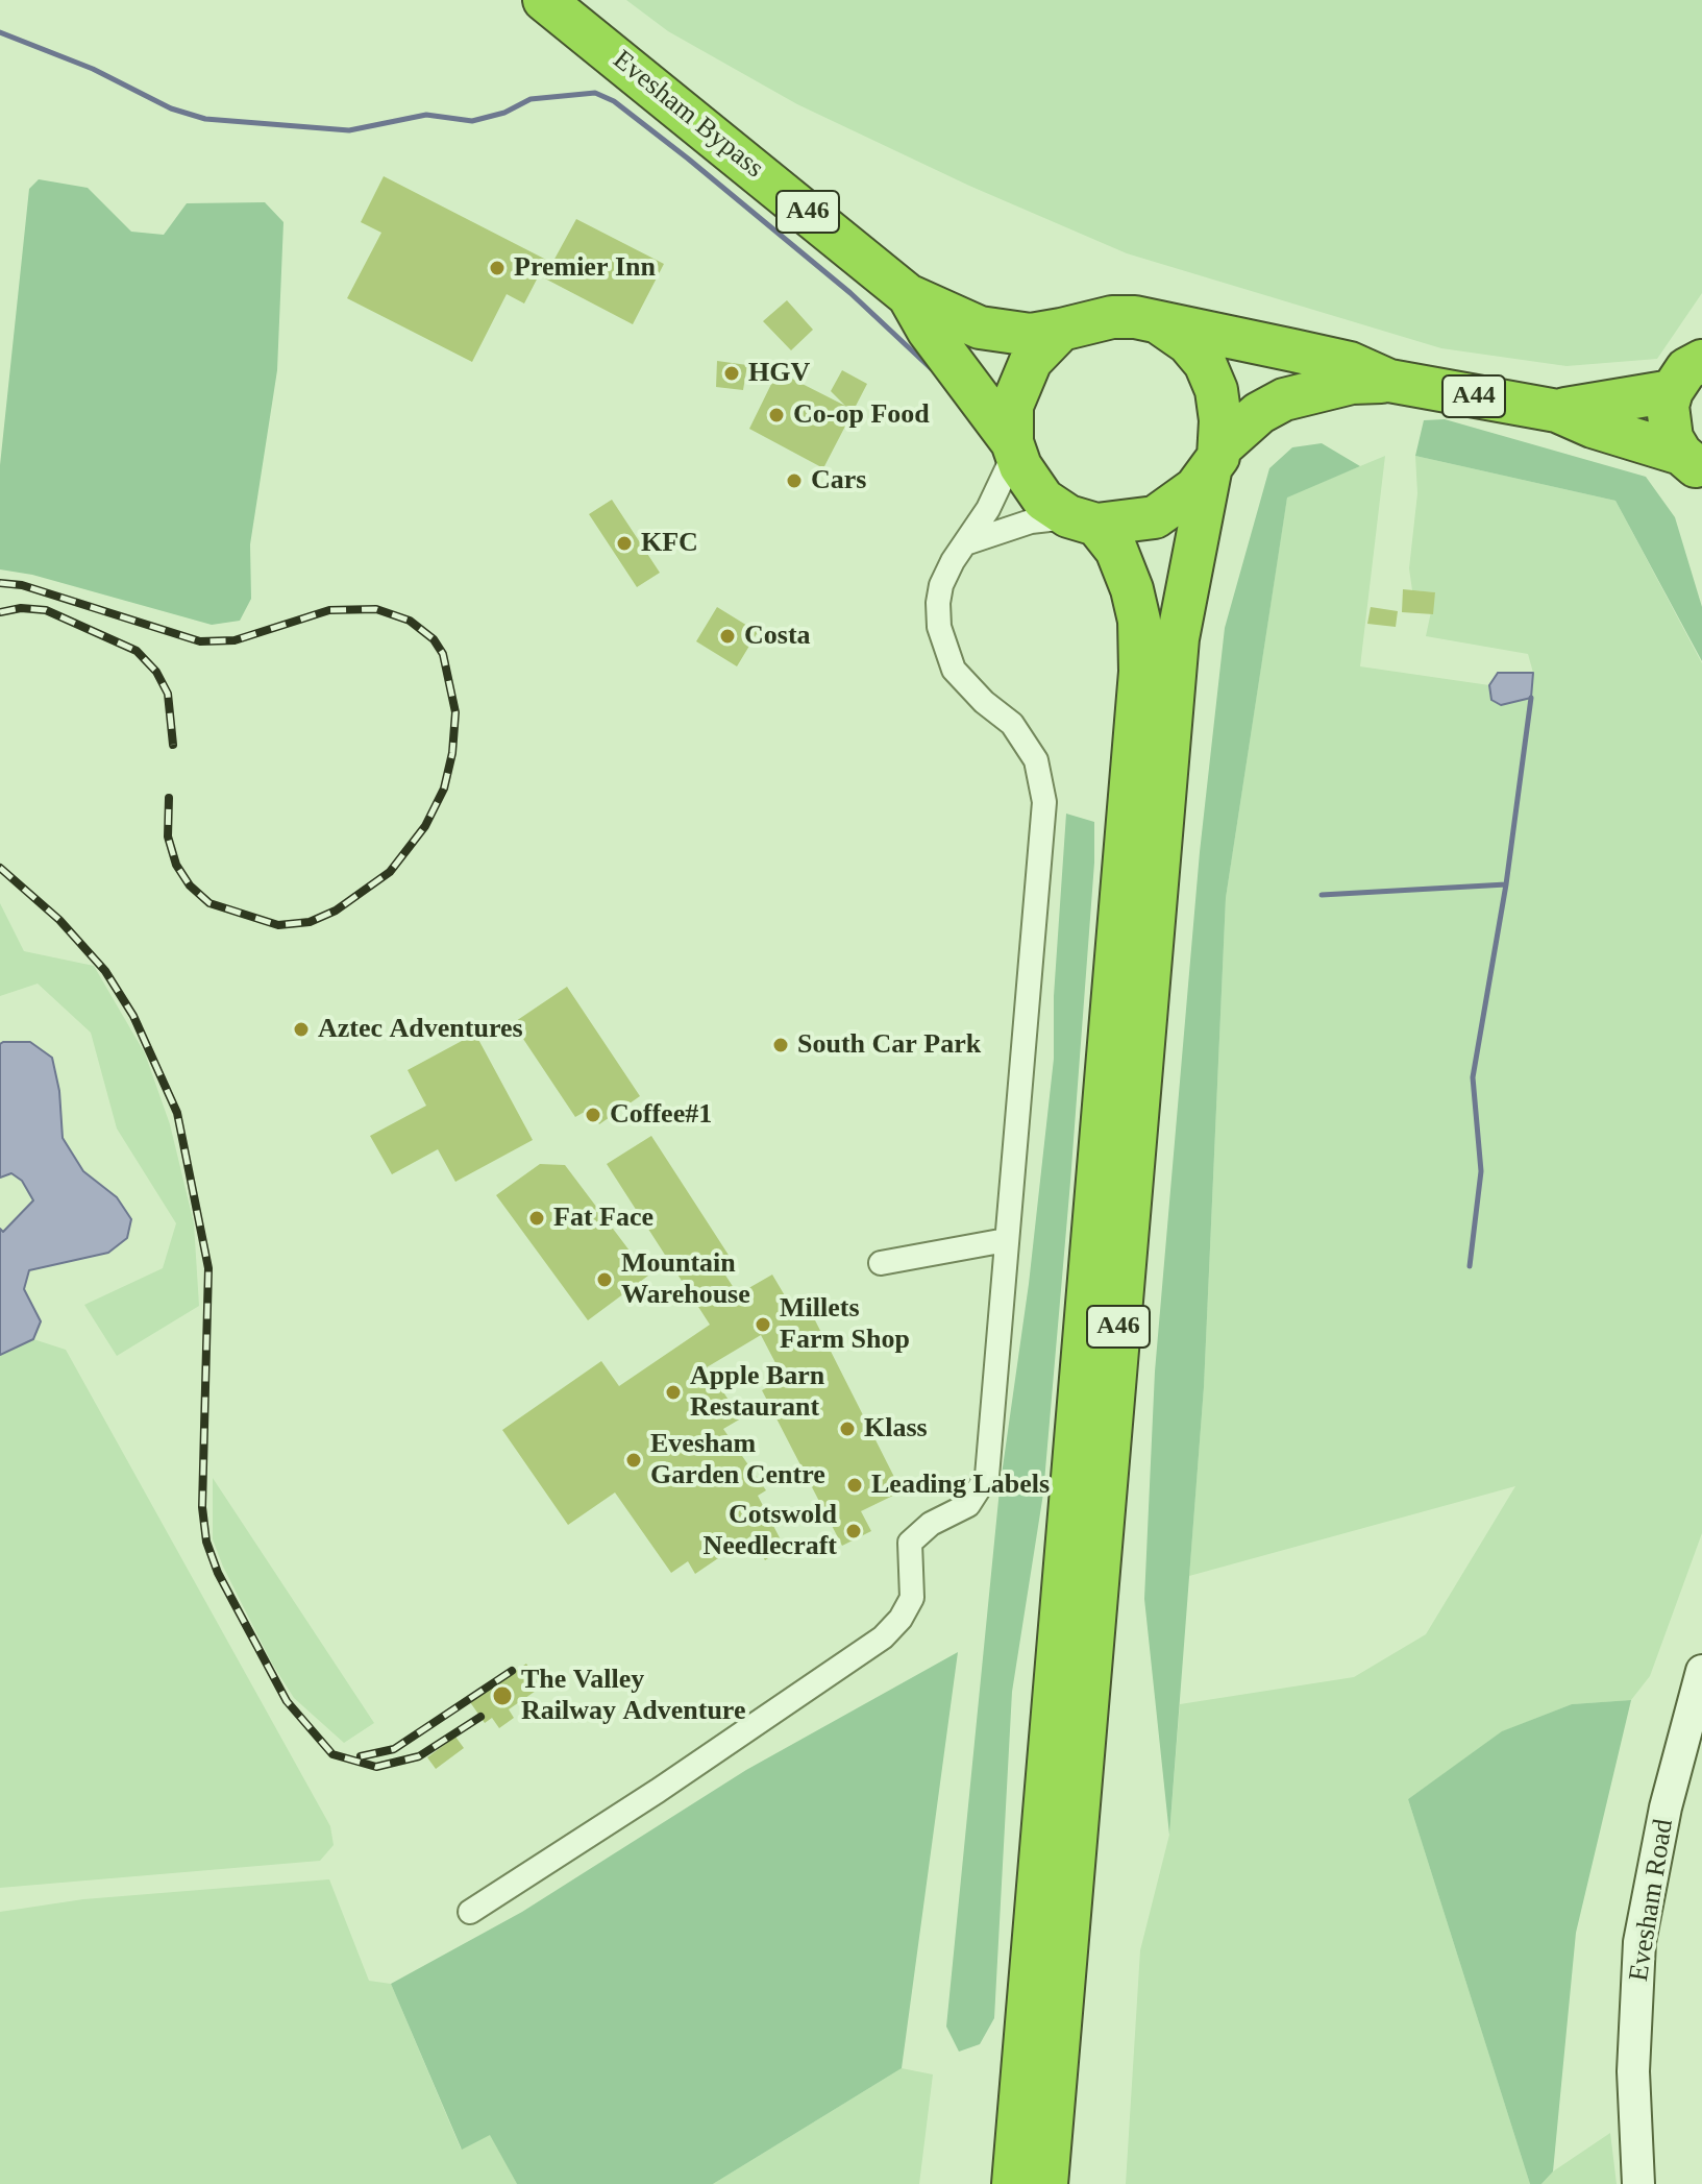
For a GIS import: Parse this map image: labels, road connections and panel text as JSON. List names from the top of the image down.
{
  "streets": {
    "highway": ["Evesham Bypass", "A46", "A44"],
    "main road": ["Evesham Road"]
  },
  "crossings": [
    ["Evesham Bypass", "A46"],
    ["Evesham Bypass", "A44"],
    ["A46", "A44"]
  ],
  "places": [
    "Premier Inn",
    "HGV",
    "Co-op Food",
    "Cars",
    "KFC",
    "Costa",
    "Aztec Adventures",
    "South Car Park",
    "Coffee#1",
    "Fat Face",
    "Mountain Warehouse",
    "Millets Farm Shop",
    "Apple Barn Restaurant",
    "Klass",
    "Evesham Garden Centre",
    "Leading Labels",
    "Cotswold Needlecraft",
    "The Valley Railway Adventure"
  ]
}
